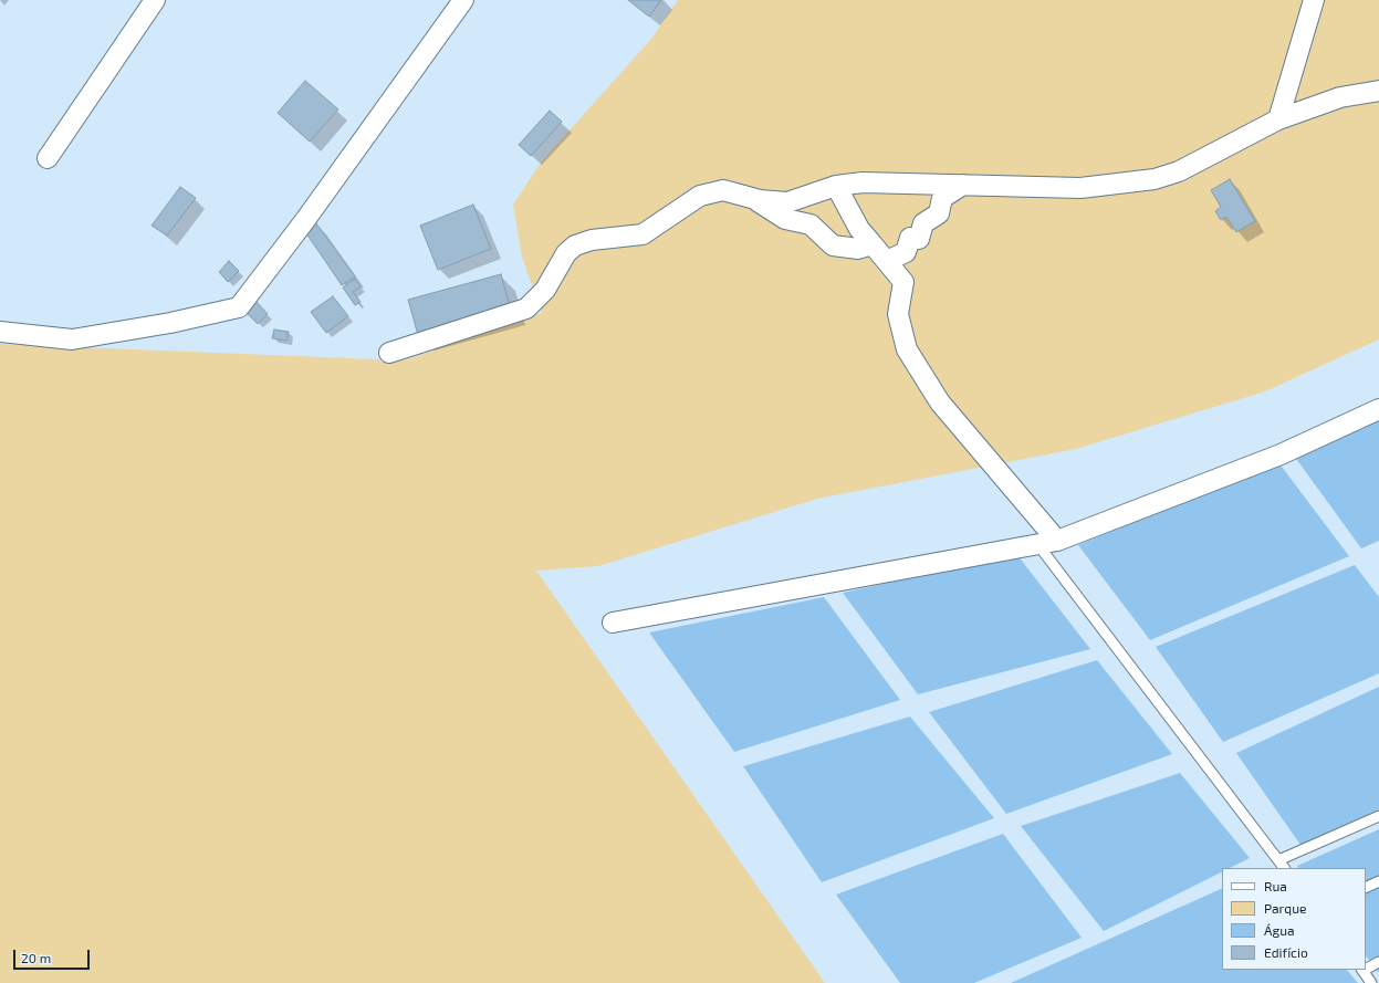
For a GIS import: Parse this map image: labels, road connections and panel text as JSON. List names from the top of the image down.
{
  "legend": [
    "Rua",
    "Parque",
    "Água",
    "Edifício"
  ],
  "scale_bar": "20 m"
}
